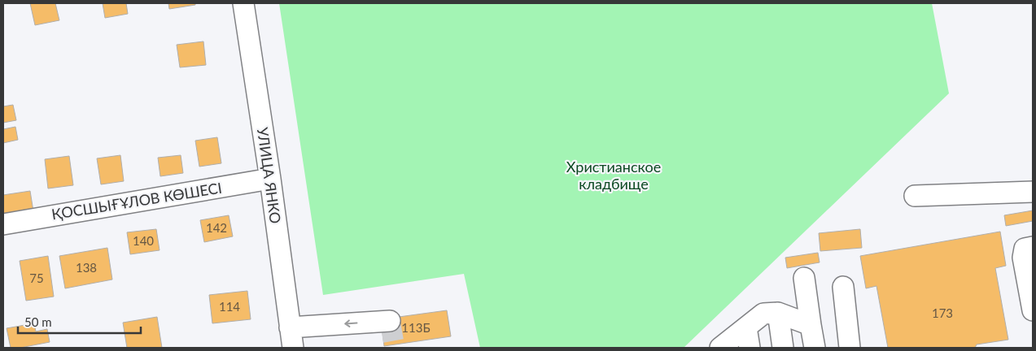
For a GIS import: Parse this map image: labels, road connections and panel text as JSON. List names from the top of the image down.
{
  "streets": {
    "street": ["УЛИЦА ЯНКО", "ҚОСШЫҒҰЛОВ КӨШЕСІ"]
  },
  "crossings": [
    ["УЛИЦА ЯНКО", "ҚОСШЫҒҰЛОВ КӨШЕСІ"]
  ],
  "parks": ["Христианское кладбище"],
  "house_numbers": [
    "142",
    "140",
    "138",
    "75",
    "114",
    "173",
    "113Б"
  ],
  "scale_bar": "50 m"
}
